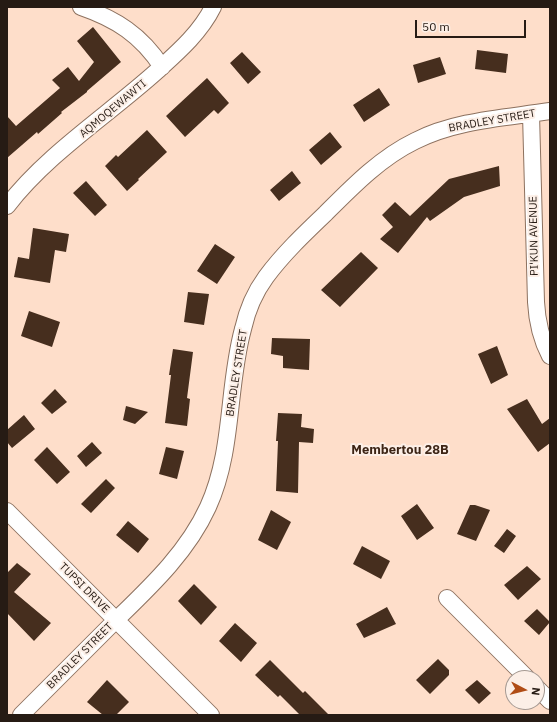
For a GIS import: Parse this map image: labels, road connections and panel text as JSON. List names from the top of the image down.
{
  "streets": {
    "street": [
      "AQMOQEWAWTI",
      "BRADLEY STREET",
      "PI'KUN AVENUE",
      "TUPSI DRIVE"
    ]
  },
  "crossings": [
    ["BRADLEY STREET", "PI'KUN AVENUE"],
    ["BRADLEY STREET", "TUPSI DRIVE"]
  ],
  "districts": ["Membertou 28B"],
  "scale_bar": "50 m",
  "north": "right"
}
